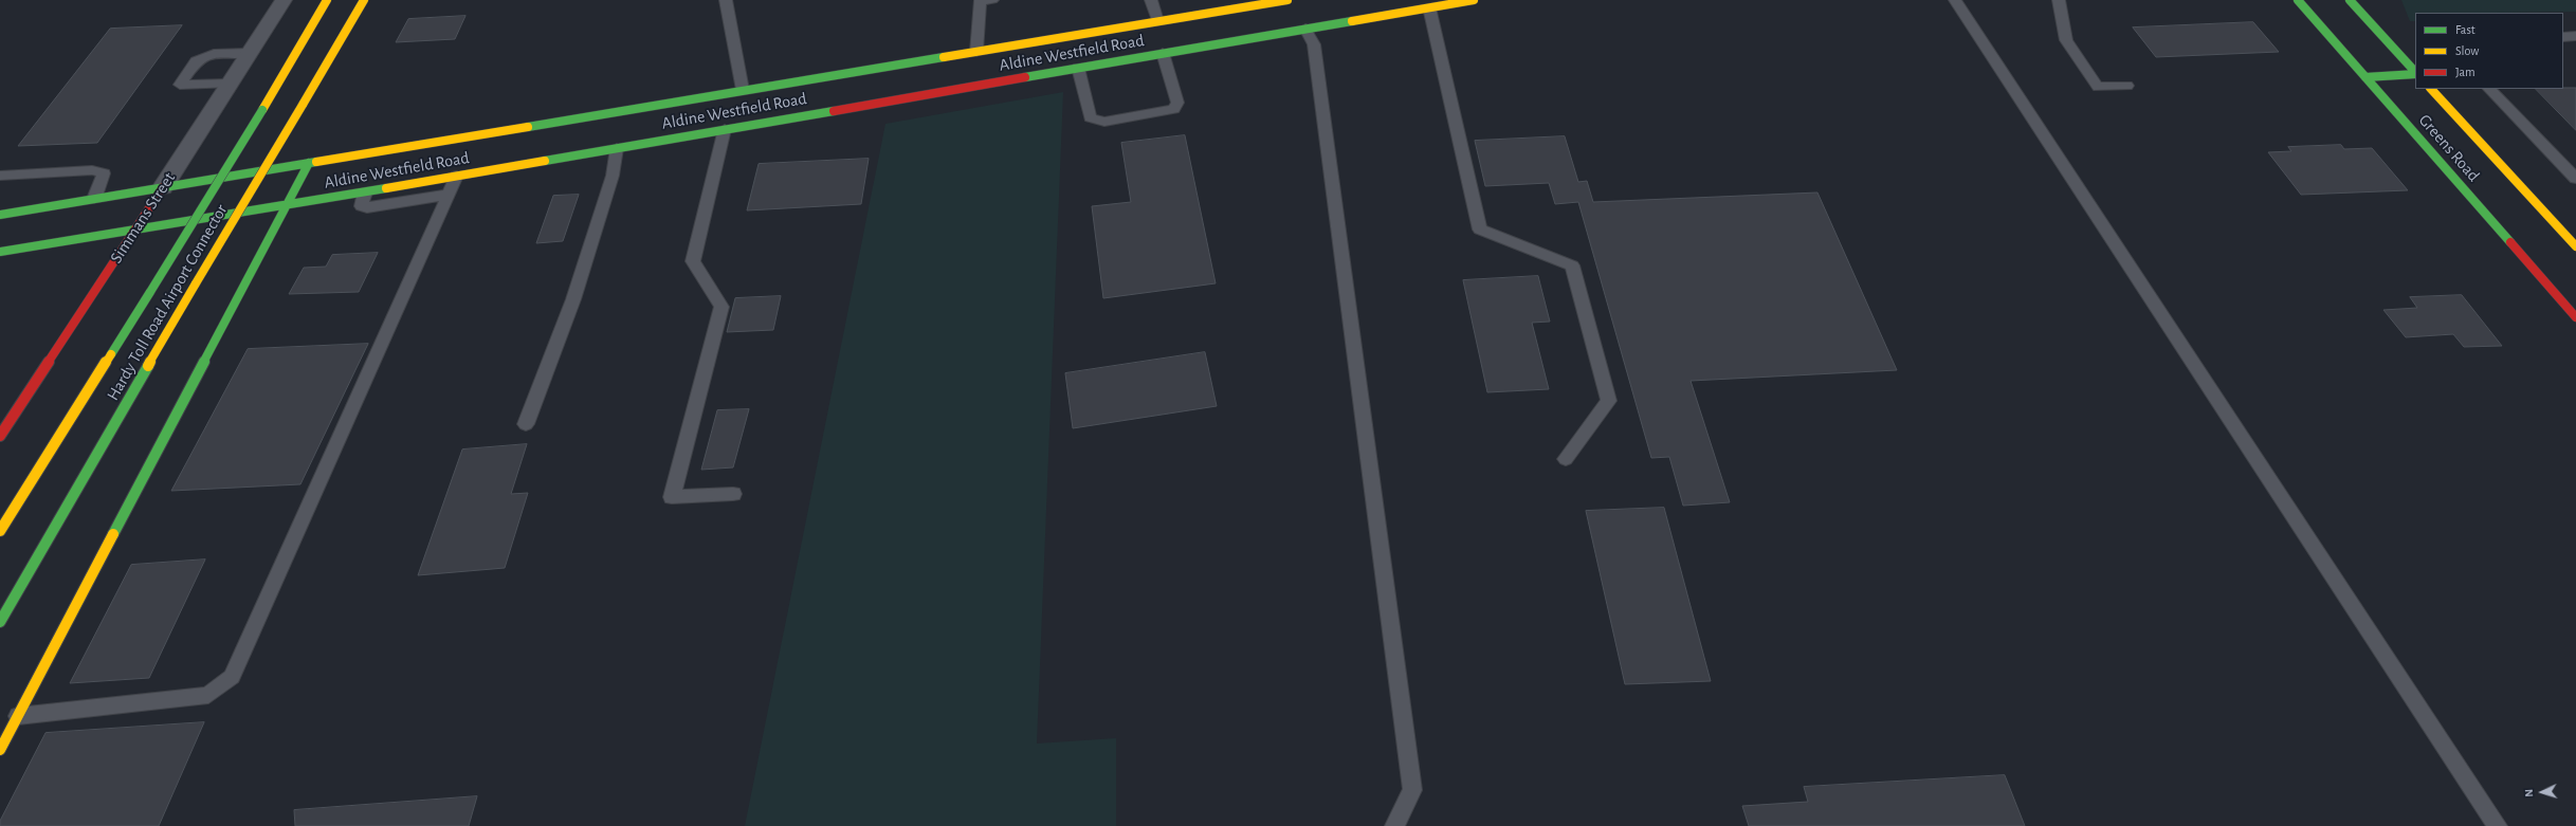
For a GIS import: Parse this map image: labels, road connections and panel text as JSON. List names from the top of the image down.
{
  "streets": {
    "main road": [
      "Aldine Westfield Road",
      "Greens Road",
      "Simmans Street",
      "Hardy Toll Road Airport Connector"
    ]
  },
  "crossings": [
    ["Aldine Westfield Road", "Simmans Street"]
  ],
  "legend": ["Fast", "Slow", "Jam"],
  "north": "left"
}
